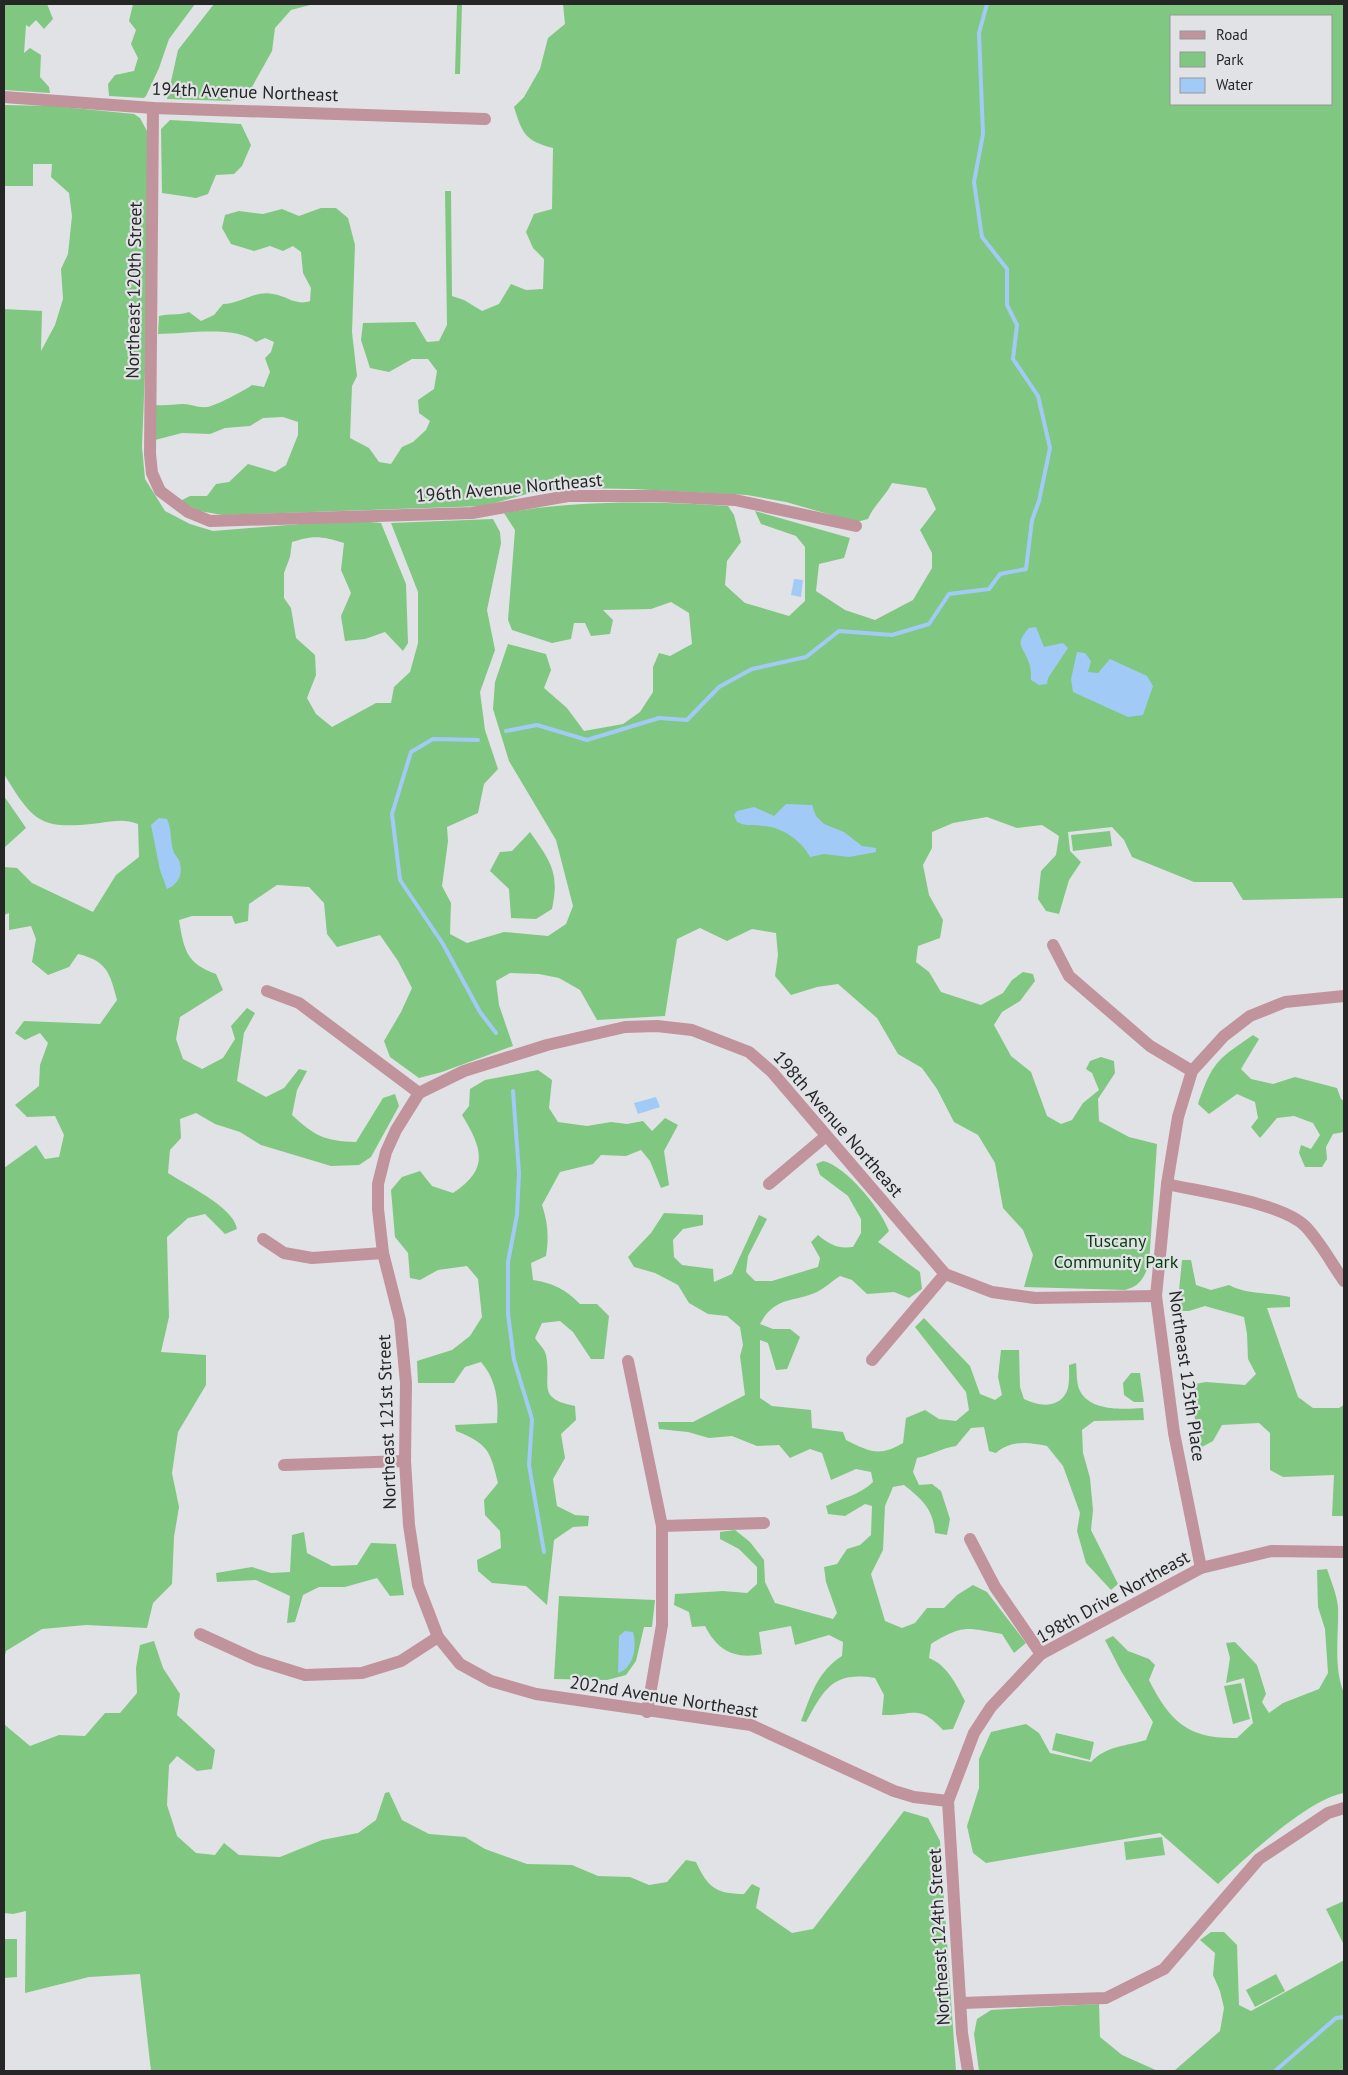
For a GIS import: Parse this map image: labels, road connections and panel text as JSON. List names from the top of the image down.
{
  "streets": {
    "street": [
      "194th Avenue Northeast",
      "Northeast 120th Street",
      "196th Avenue Northeast",
      "198th Avenue Northeast",
      "Northeast 125th Place",
      "Northeast 121st Street",
      "198th Drive Northeast",
      "202nd Avenue Northeast",
      "Northeast 124th Street"
    ]
  },
  "crossings": [
    ["194th Avenue Northeast", "Northeast 120th Street"],
    ["Northeast 120th Street", "196th Avenue Northeast"],
    ["198th Avenue Northeast", "Northeast 125th Place"],
    ["198th Avenue Northeast", "Northeast 121st Street"],
    ["Northeast 125th Place", "198th Drive Northeast"],
    ["Northeast 121st Street", "202nd Avenue Northeast"],
    ["198th Drive Northeast", "202nd Avenue Northeast"],
    ["198th Drive Northeast", "Northeast 124th Street"],
    ["202nd Avenue Northeast", "Northeast 124th Street"]
  ],
  "parks": ["Tuscany Community Park"],
  "legend": ["Road", "Park", "Water"]
}
